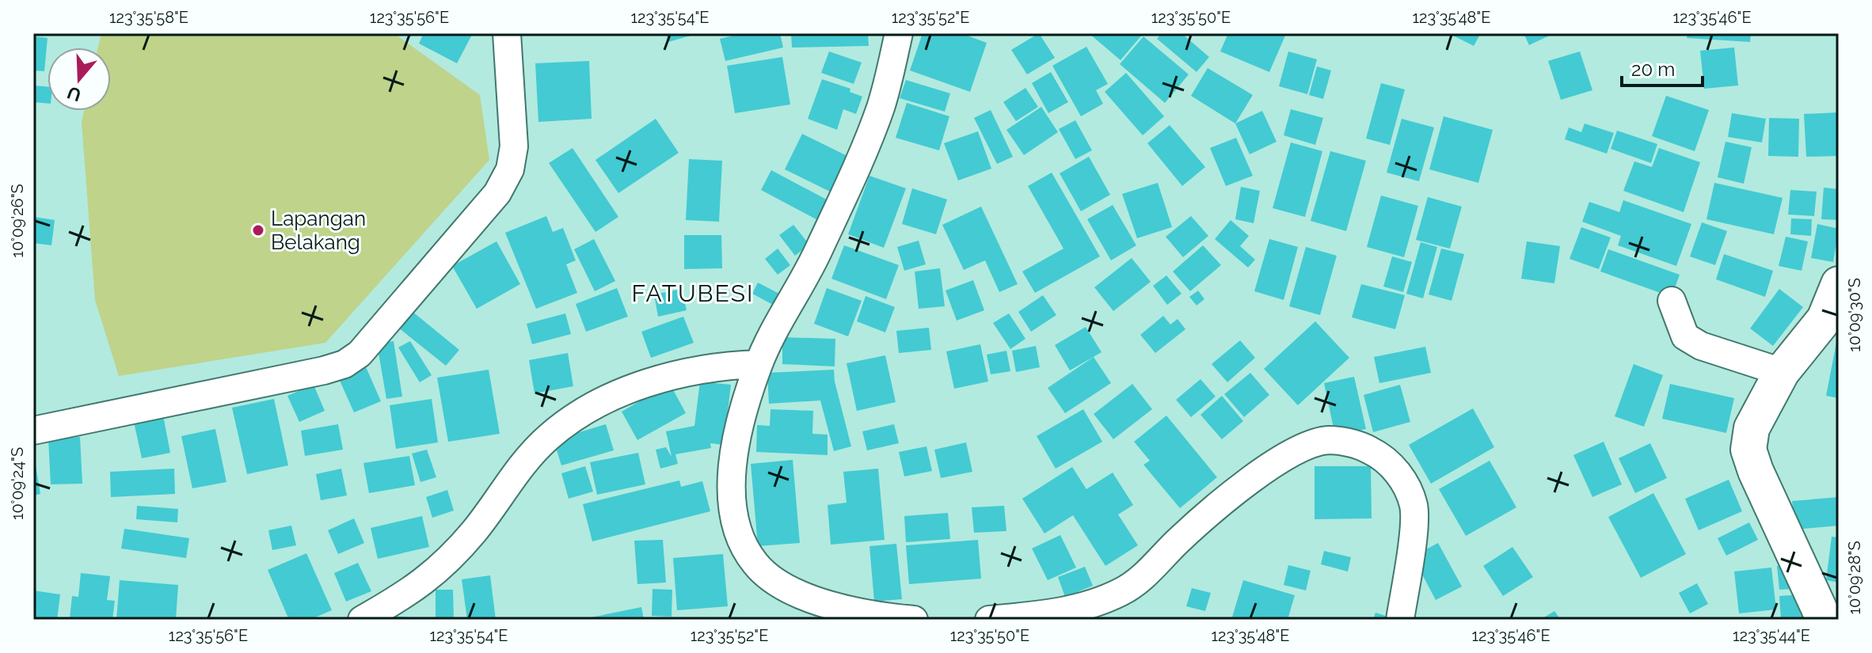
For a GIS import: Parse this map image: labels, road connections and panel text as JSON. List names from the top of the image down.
{
  "districts": ["FATUBESI"],
  "places": ["Lapangan Belakang"],
  "scale_bar": "20 m",
  "north": "bottom",
  "coordinates": [
    "123°35'58\"E",
    "123°35'56\"E",
    "123°35'54\"E",
    "123°35'52\"E",
    "123°35'50\"E",
    "123°35'48\"E",
    "123°35'46\"E",
    "10°09'26\"S",
    "10°09'30\"S",
    "10°09'24\"S",
    "10°09'28\"S",
    "123°35'44\"E"
  ]
}
